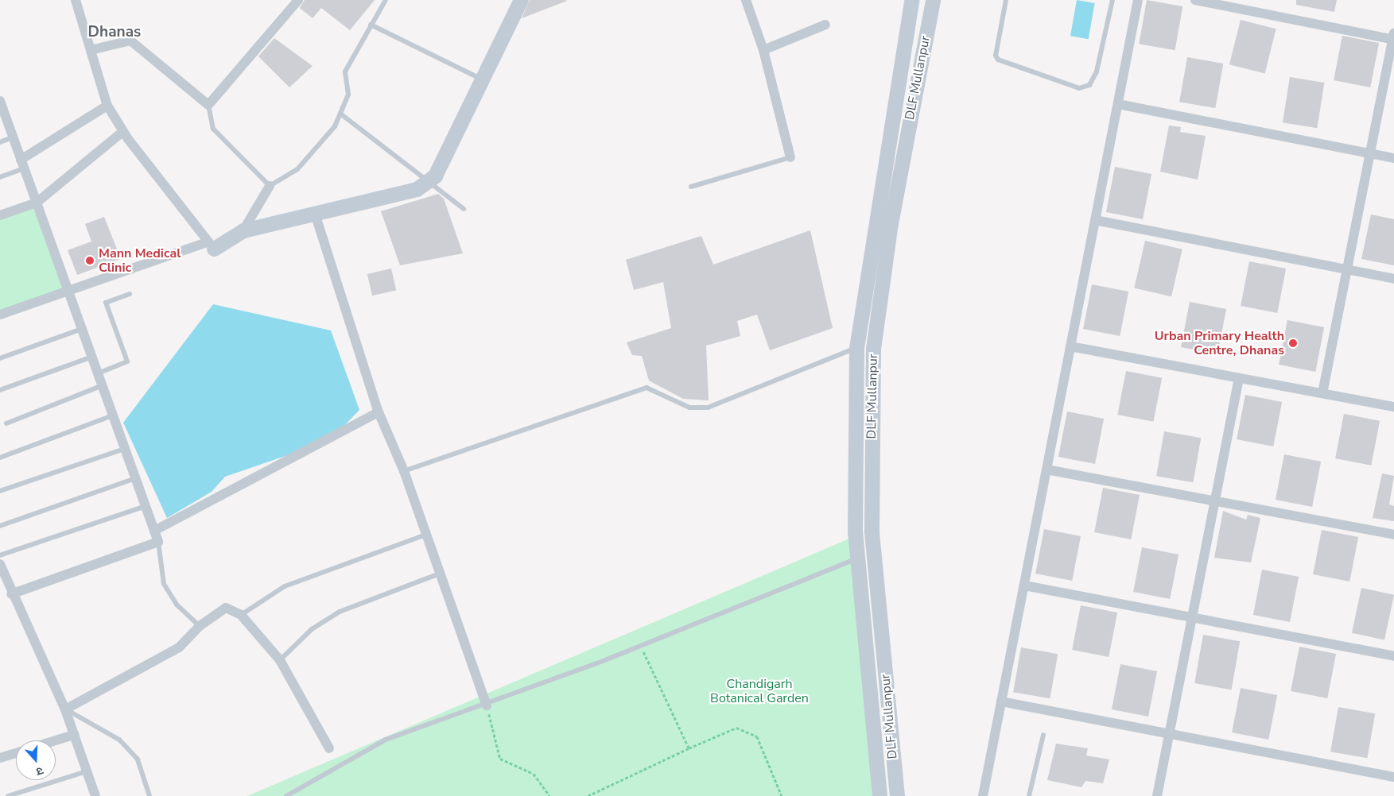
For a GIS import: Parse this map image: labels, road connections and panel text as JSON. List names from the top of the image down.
{
  "streets": {
    "main road": ["DLF Mullanpur"]
  },
  "districts": ["Dhanas"],
  "parks": ["Chandigarh Botanical Garden"],
  "places": ["Mann Medical Clinic", "Urban Primary Health Centre, Dhanas"],
  "north": "bottom"
}
